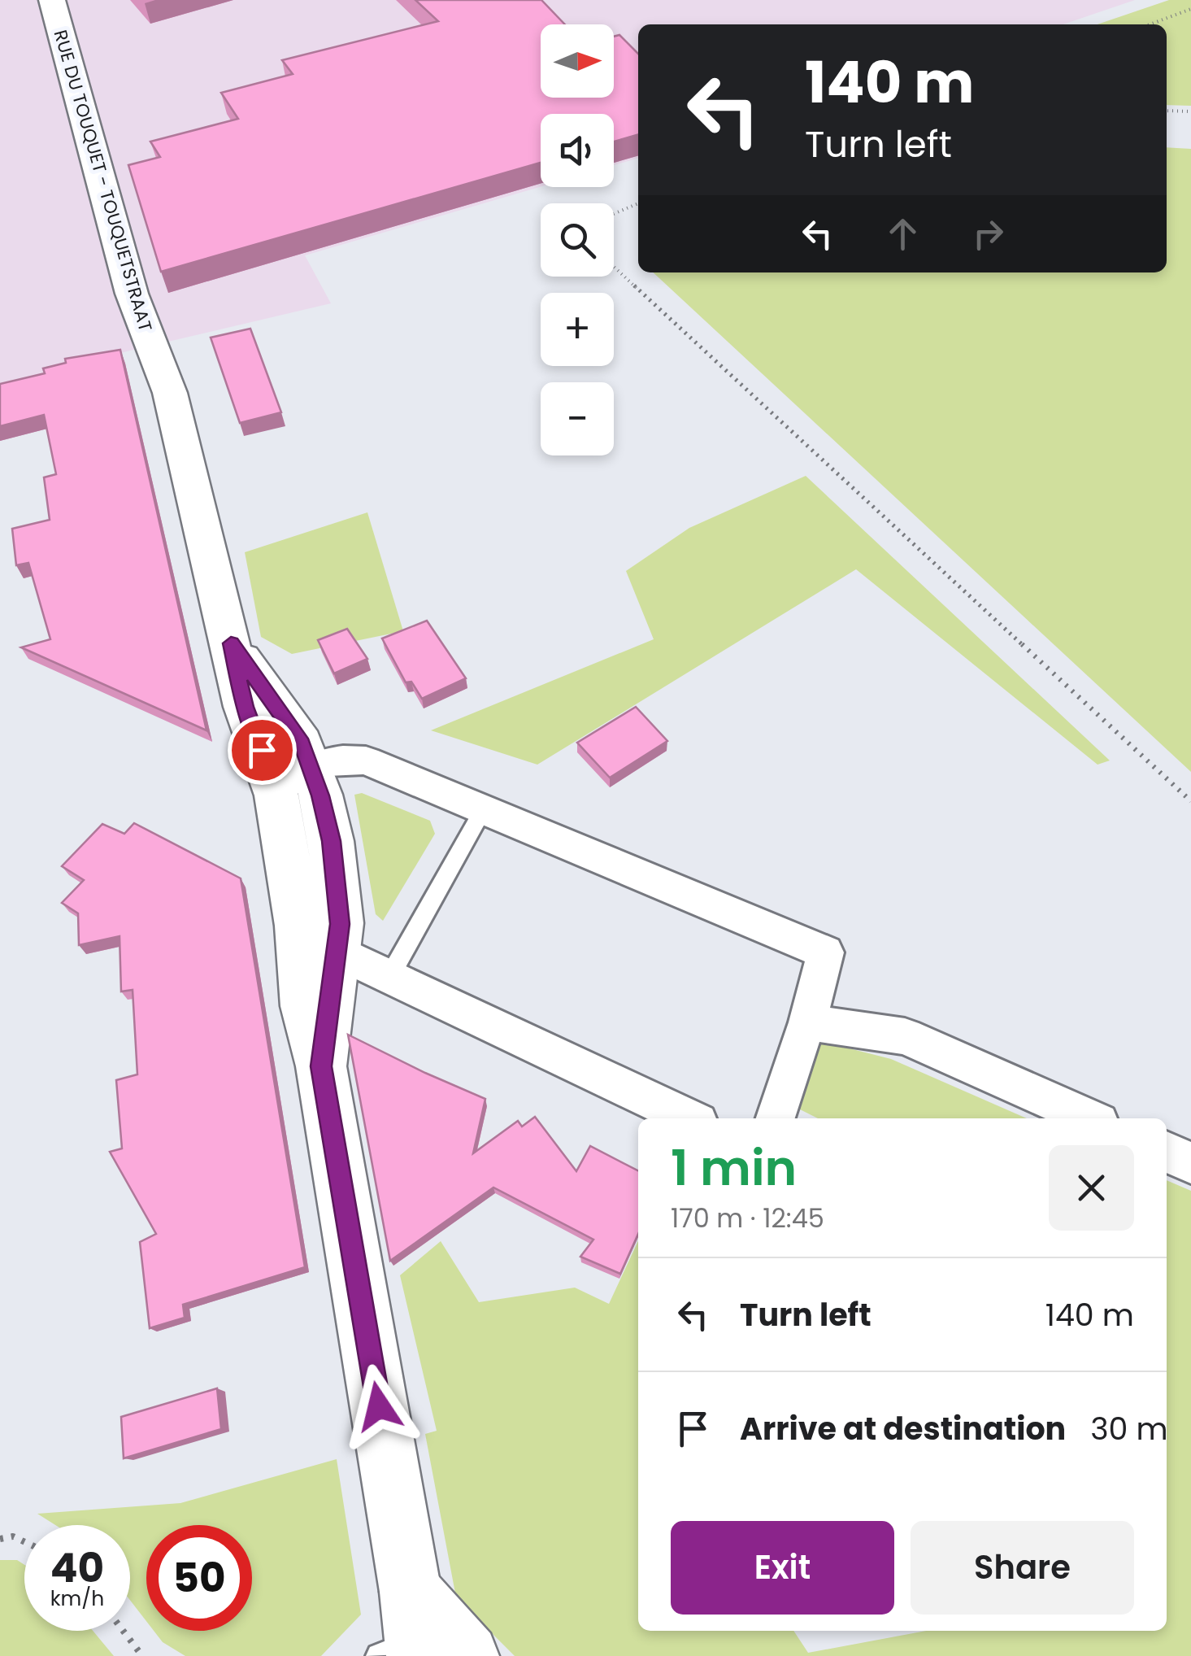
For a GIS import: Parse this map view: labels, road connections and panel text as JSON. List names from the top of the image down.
{
  "streets": {
    "main road": ["RUE DU TOUQUET - TOUQUETSTRAAT"]
  },
  "north": "right",
  "page": {
    "map_buttons": ["+", "−"],
    "turn": ["140 m", "Turn left"],
    "heading": ["1 min", "170 m · 12:45"],
    "list": [
      {
        "name": "Turn left",
        "value": "140 m"
      },
      {
        "name": "Arrive at destination",
        "value": "30 m"
      }
    ],
    "buttons": ["Exit", "Share"],
    "speed": "40 km/h",
    "limit": "50"
  }
}
